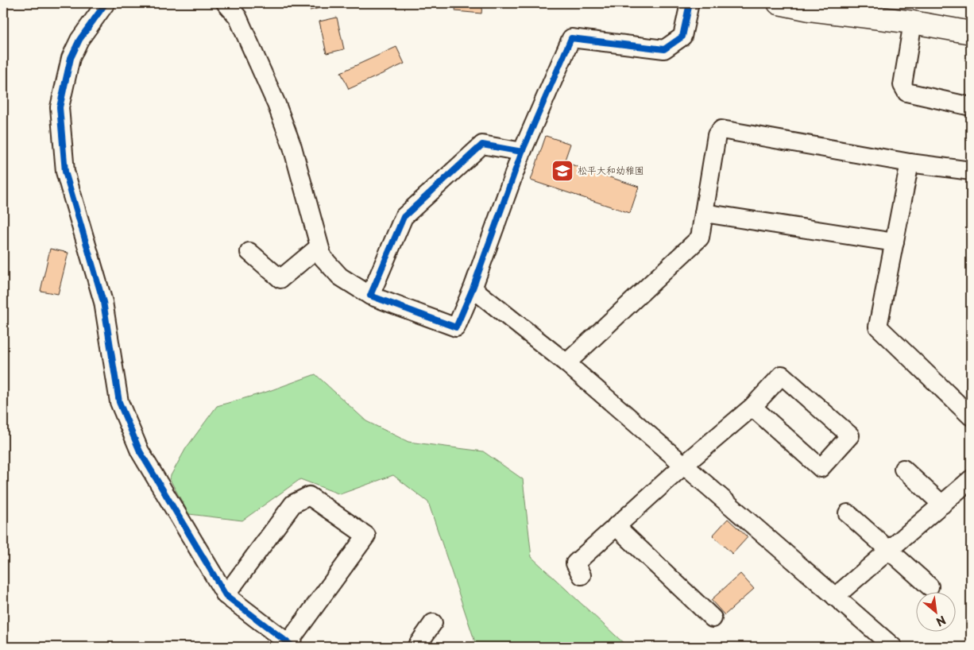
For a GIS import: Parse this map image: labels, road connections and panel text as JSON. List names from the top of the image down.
{
  "places": {
    "school or university": ["松平大和幼稚園"]
  },
  "north": "bottom right"
}
